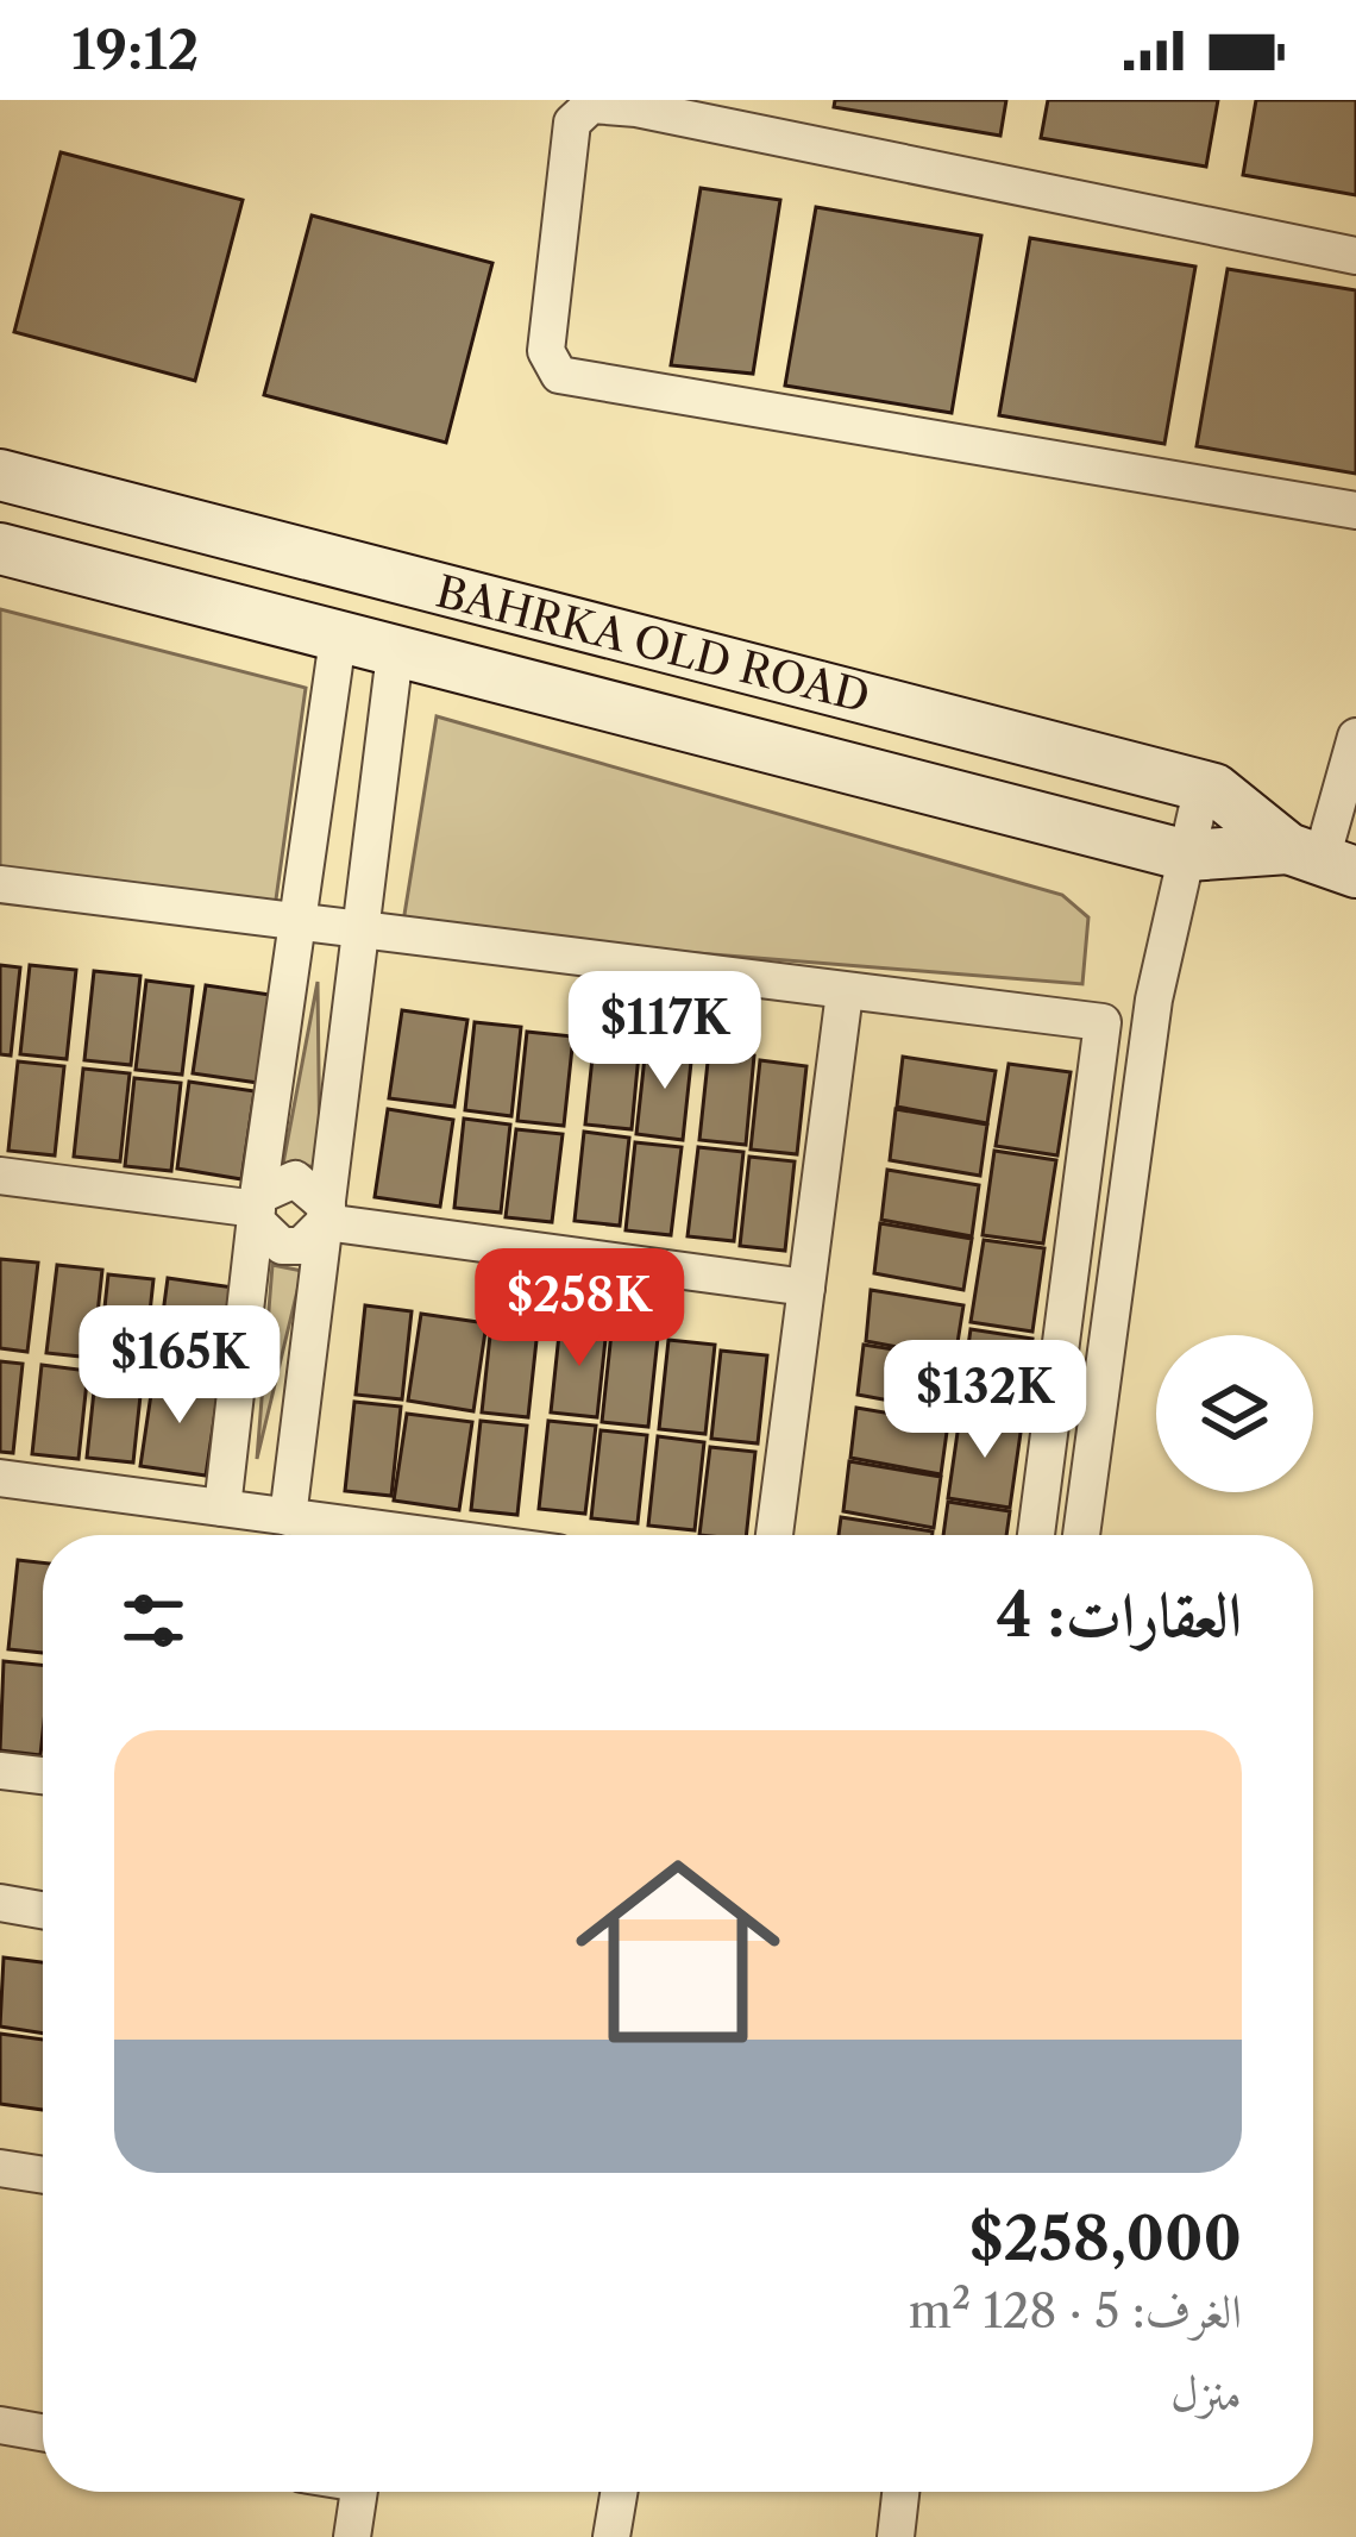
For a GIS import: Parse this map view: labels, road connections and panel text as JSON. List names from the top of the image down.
{
  "streets": {
    "street": ["BAHRKA OLD ROAD"]
  },
  "page": {
    "status": "19:12",
    "price": [
      "$117K",
      "$258K",
      "$165K",
      "$132K"
    ],
    "heading": "العقارات: 4",
    "list": [
      {
        "name": "$258,000",
        "note": "الغرف: 5 · 128 m² · منزل"
      }
    ]
  }
}
